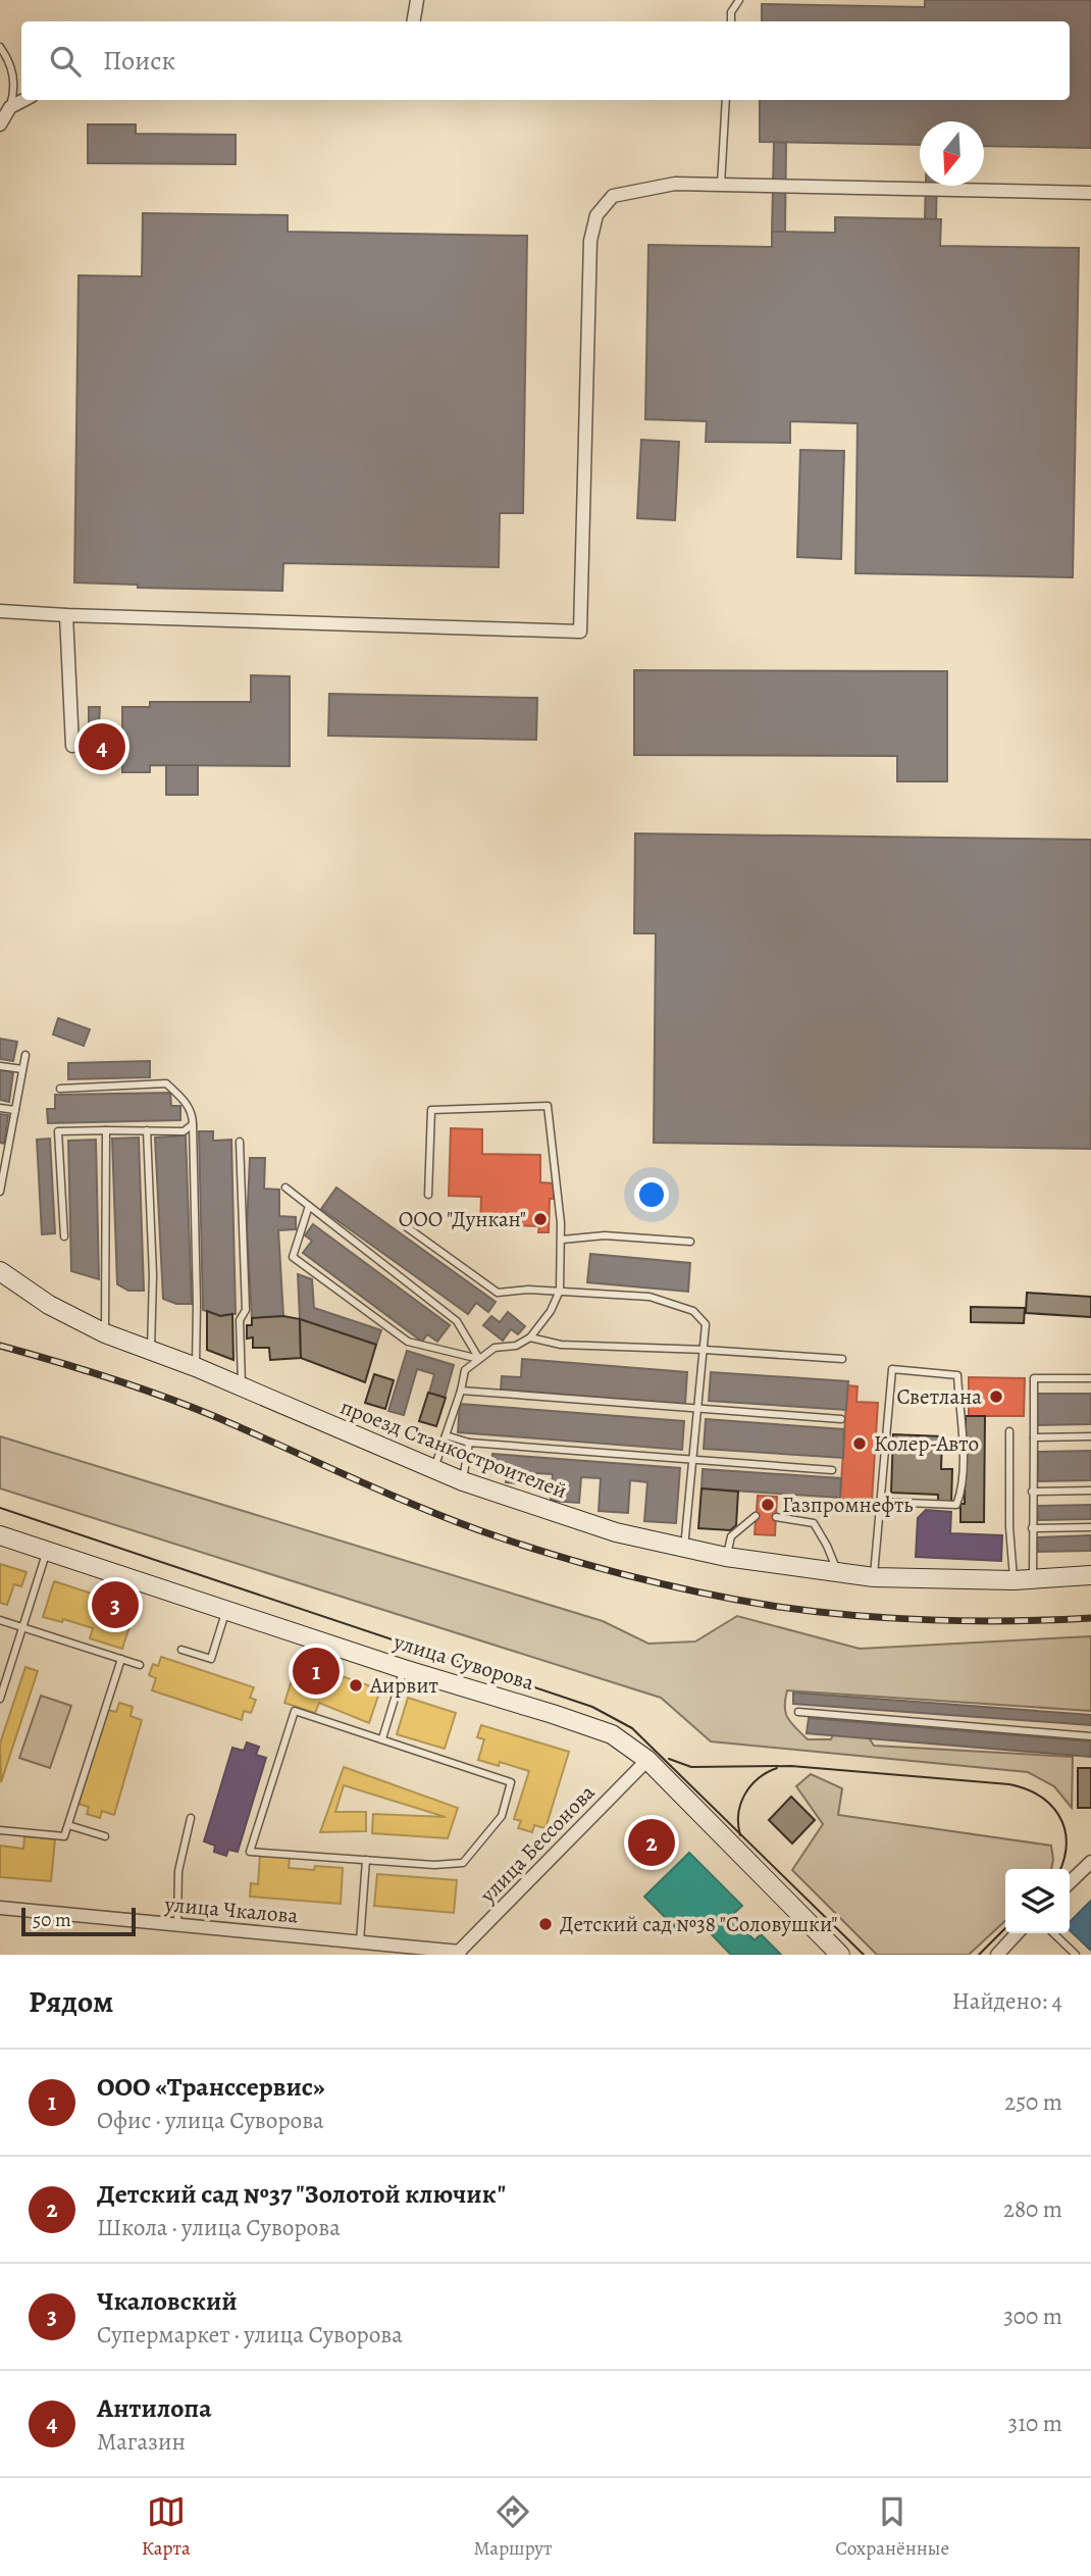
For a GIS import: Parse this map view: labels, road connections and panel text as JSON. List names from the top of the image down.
{
  "streets": {
    "main road": ["проезд Станкостроителей", "улица Суворова"],
    "street": ["улица Бессонова", "улица Чкалова"]
  },
  "crossings": [
    ["улица Суворова", "улица Бессонова"],
    ["улица Бессонова", "улица Чкалова"]
  ],
  "places": [
    "ООО \"Дункан\"",
    "Светлана",
    "Колер-Авто",
    "Газпромнефть",
    "Аирвит",
    "Детский сад №38 \"Соловушки\""
  ],
  "scale_bar": "50 m",
  "north": "bottom",
  "page": {
    "search": "Поиск",
    "pins": [
      "4",
      "3",
      "1",
      "2"
    ],
    "scale": "50 m",
    "heading": ["Рядом", "Найдено: 4"],
    "list": [
      {
        "mark": "1",
        "name": "ООО «Транссервис»",
        "note": "Офис · улица Суворова",
        "value": "250 m"
      },
      {
        "mark": "2",
        "name": "Детский сад №37 \"Золотой ключик\"",
        "note": "Школа · улица Суворова",
        "value": "280 m"
      },
      {
        "mark": "3",
        "name": "Чкаловский",
        "note": "Супермаркет · улица Суворова",
        "value": "300 m"
      },
      {
        "mark": "4",
        "name": "Aнтилопа",
        "note": "Магазин",
        "value": "310 m"
      }
    ],
    "nav": ["Карта", "Маршрут", "Сохранённые"]
  }
}
